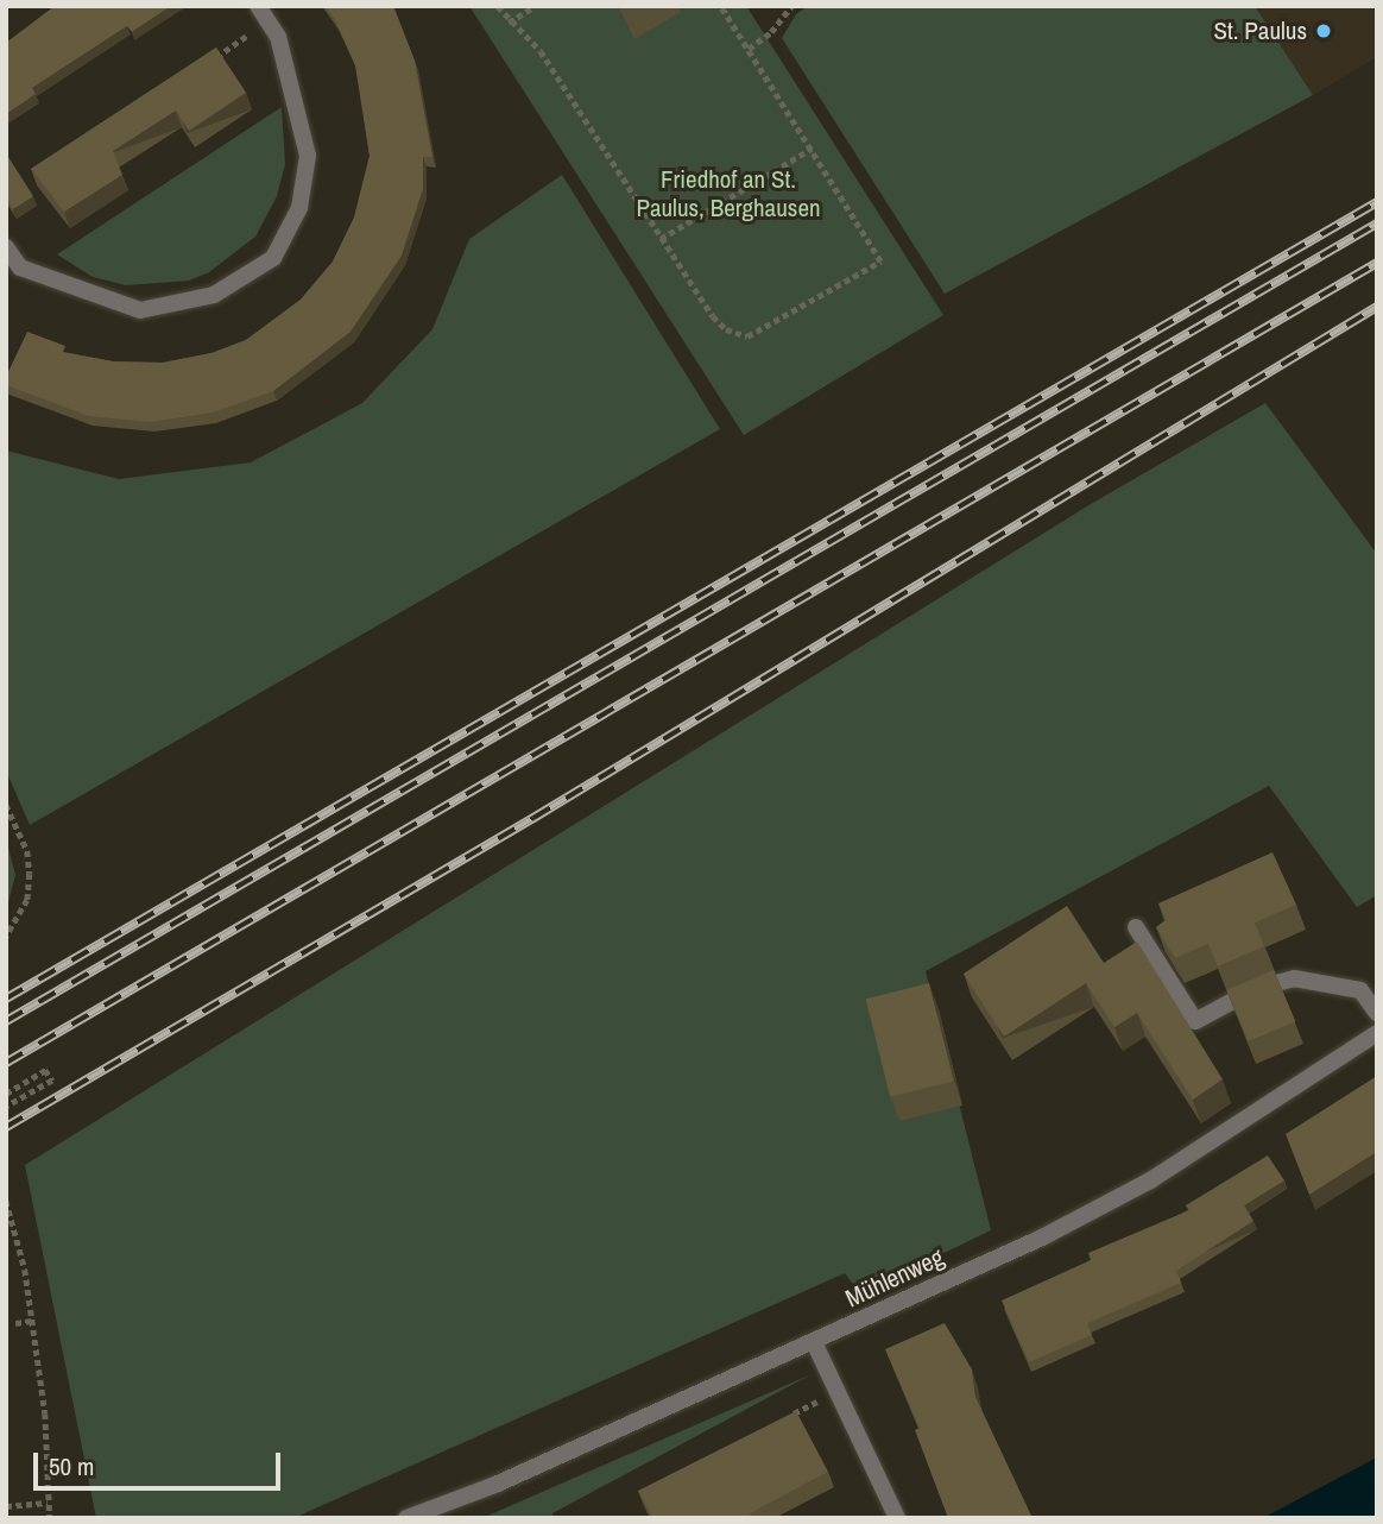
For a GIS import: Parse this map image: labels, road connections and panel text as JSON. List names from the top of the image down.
{
  "streets": {
    "street": ["Mühlenweg"]
  },
  "parks": ["Friedhof an St. Paulus, Berghausen"],
  "places": ["St. Paulus"],
  "scale_bar": "50 m"
}
